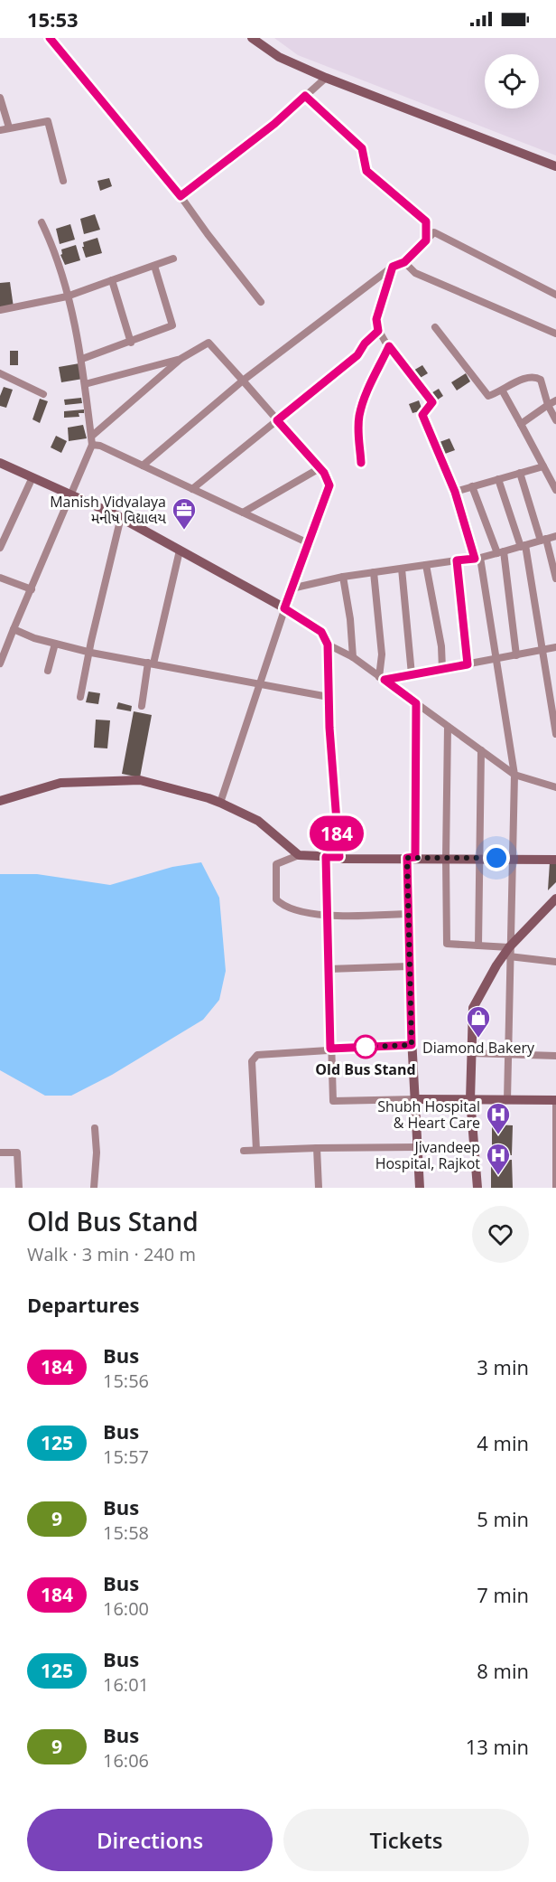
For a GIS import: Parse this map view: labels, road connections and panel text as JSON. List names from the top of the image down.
{
  "places": {
    "office": ["Manish Vidyalaya મનીષ વિદ્યાલય"],
    "shop": ["Diamond Bakery"],
    "other": ["Old Bus Stand"],
    "hospital": ["Shubh Hospital & Heart Care", "Jivandeep Hospital, Rajkot"]
  },
  "lines": ["bus line 184"],
  "page": {
    "status": "15:53",
    "on_map": "184",
    "heading": [
      ["Old Bus Stand", "Walk · 3 min · 240 m"],
      "Departures"
    ],
    "list": [
      {
        "mark": "184",
        "name": "Bus",
        "note": "15:56",
        "value": "3 min"
      },
      {
        "mark": "125",
        "name": "Bus",
        "note": "15:57",
        "value": "4 min"
      },
      {
        "mark": "9",
        "name": "Bus",
        "note": "15:58",
        "value": "5 min"
      },
      {
        "mark": "184",
        "name": "Bus",
        "note": "16:00",
        "value": "7 min"
      },
      {
        "mark": "125",
        "name": "Bus",
        "note": "16:01",
        "value": "8 min"
      },
      {
        "mark": "9",
        "name": "Bus",
        "note": "16:06",
        "value": "13 min"
      }
    ],
    "buttons": ["Directions", "Tickets"]
  }
}
